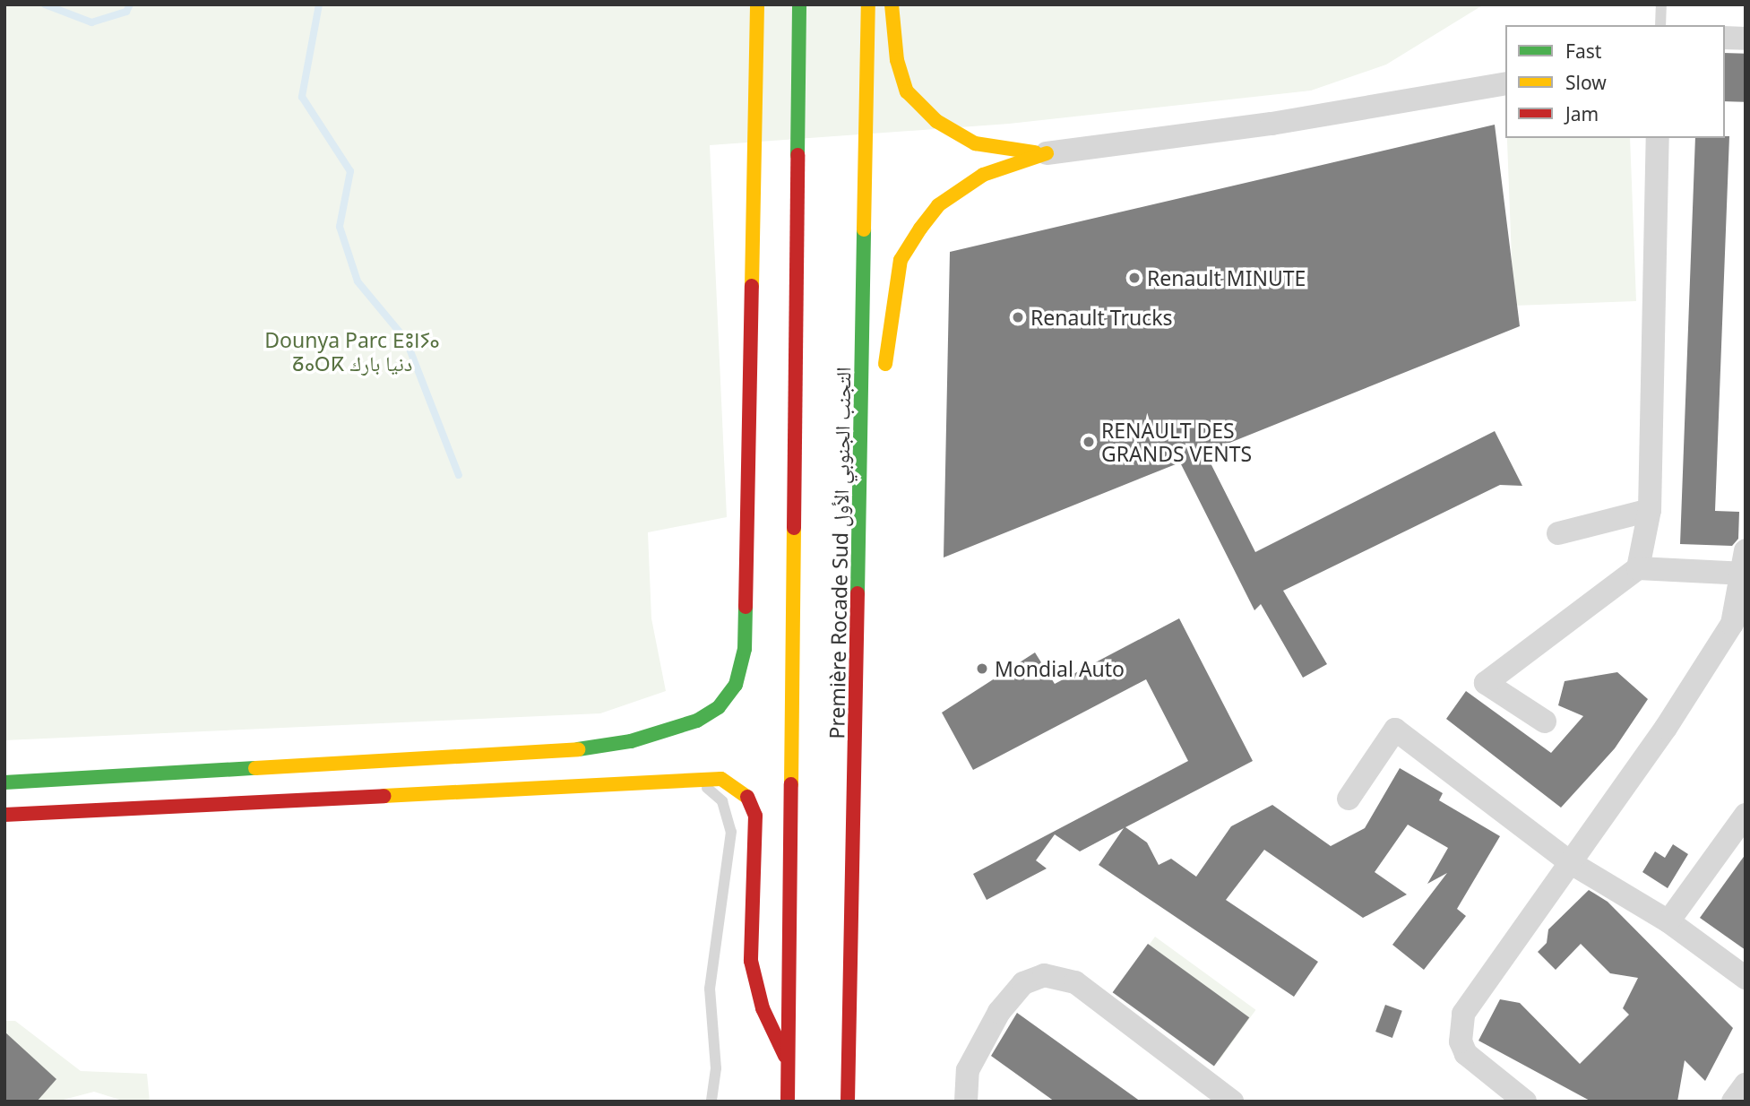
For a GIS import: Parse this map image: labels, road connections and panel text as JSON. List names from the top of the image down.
{
  "streets": {
    "highway": ["Première Rocade Sud التجنب الجنوبي الأول"]
  },
  "parks": ["Dounya Parc ⴹⵓⵏⵢⴰ ⵒⴰⵔⴽ دنيا بارك"],
  "places": [
    "Renault MINUTE",
    "Renault Trucks",
    "RENAULT DES GRANDS VENTS",
    "Mondial Auto"
  ],
  "legend": ["Fast", "Slow", "Jam"]
}
